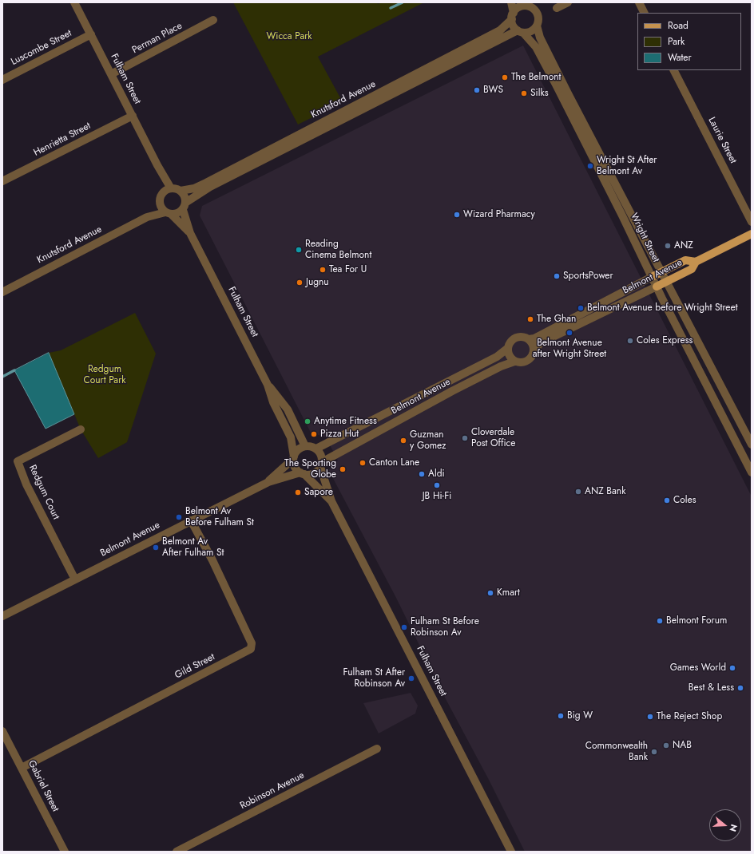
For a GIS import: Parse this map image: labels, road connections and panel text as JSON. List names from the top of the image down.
{
  "streets": {
    "main road": ["Belmont Avenue"],
    "street": [
      "Perman Place",
      "Luscombe Street",
      "Fulham Street",
      "Knutsford Avenue",
      "Henrietta Street",
      "Laurie Street",
      "Wright Street",
      "Redgum Court",
      "Gild Street",
      "Gabriel Street",
      "Robinson Avenue"
    ]
  },
  "crossings": [
    ["Perman Place", "Fulham Street"],
    ["Luscombe Street", "Fulham Street"],
    ["Fulham Street", "Knutsford Avenue"],
    ["Fulham Street", "Henrietta Street"],
    ["Fulham Street", "Belmont Avenue"],
    ["Knutsford Avenue", "Wright Street"],
    ["Wright Street", "Belmont Avenue"],
    ["Belmont Avenue", "Redgum Court"],
    ["Belmont Avenue", "Gild Street"],
    ["Gild Street", "Gabriel Street"]
  ],
  "parks": ["Wicca Park", "Redgum Court Park"],
  "places": [
    "The Belmont",
    "BWS",
    "Silks",
    "Wright St After Belmont Av",
    "Wizard Pharmacy",
    "ANZ",
    "Reading Cinema Belmont",
    "Tea For U",
    "SportsPower",
    "Jugnu",
    "Belmont Avenue before Wright Street",
    "The Ghan",
    "Belmont Avenue after Wright Street",
    "Coles Express",
    "Anytime Fitness",
    "Pizza Hut",
    "Cloverdale Post Office",
    "Guzman y Gomez",
    "Canton Lane",
    "The Sporting Globe",
    "Aldi",
    "JB Hi-Fi",
    "ANZ Bank",
    "Sapore",
    "Coles",
    "Belmont Av Before Fulham St",
    "Belmont Av After Fulham St",
    "Kmart",
    "Belmont Forum",
    "Fulham St Before Robinson Av",
    "Games World",
    "Fulham St After Robinson Av",
    "Best & Less",
    "Big W",
    "The Reject Shop",
    "NAB",
    "Commonwealth Bank"
  ],
  "legend": ["Road", "Park", "Water"],
  "north": "right"
}
